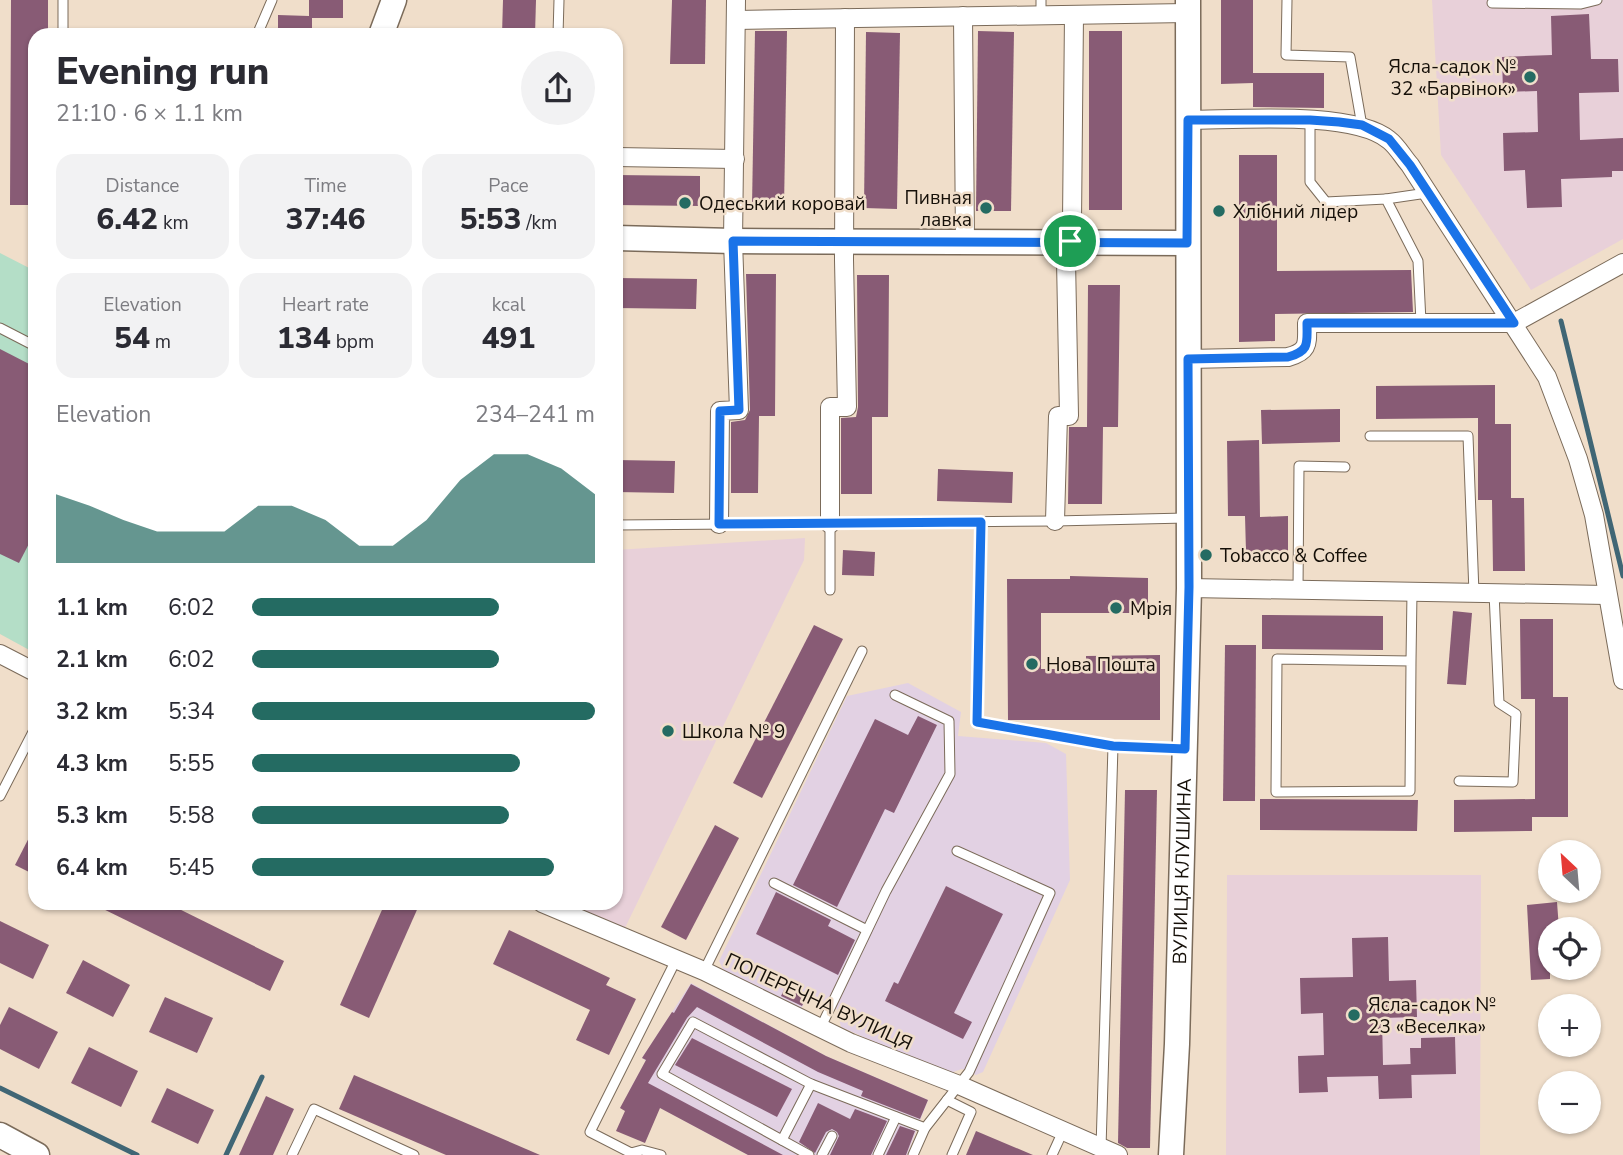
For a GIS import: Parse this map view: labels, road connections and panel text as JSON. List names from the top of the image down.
{
  "streets": {
    "street": ["ВУЛИЦЯ КЛУШИНА", "ПОПЕРЕЧНА ВУЛИЦЯ"]
  },
  "places": [
    "Ясла-садок № 32 «Барвінок»",
    "Одеський коровай",
    "Пивная лавка",
    "Хлібний лідер",
    "Tobacco & Coffee",
    "Мрія",
    "Нова Пошта",
    "Школа № 9",
    "Ясла-садок № 23 «Веселка»"
  ],
  "north": "top left",
  "page": {
    "heading": ["Evening run", "21:10 · 6 × 1.1 km"],
    "stats": [
      ["Distance", "6.42 km"],
      ["Time", "37:46"],
      ["Pace", "5:53 /km"],
      ["Elevation", "54 m"],
      ["Heart rate", "134 bpm"],
      ["kcal", "491"]
    ],
    "chart": ["Elevation", "234–241 m"],
    "list": [
      {
        "name": "1.1 km",
        "note": "6:02"
      },
      {
        "name": "2.1 km",
        "note": "6:02"
      },
      {
        "name": "3.2 km",
        "note": "5:34"
      },
      {
        "name": "4.3 km",
        "note": "5:55"
      },
      {
        "name": "5.3 km",
        "note": "5:58"
      },
      {
        "name": "6.4 km",
        "note": "5:45"
      }
    ],
    "map_buttons": ["+", "−"]
  }
}
